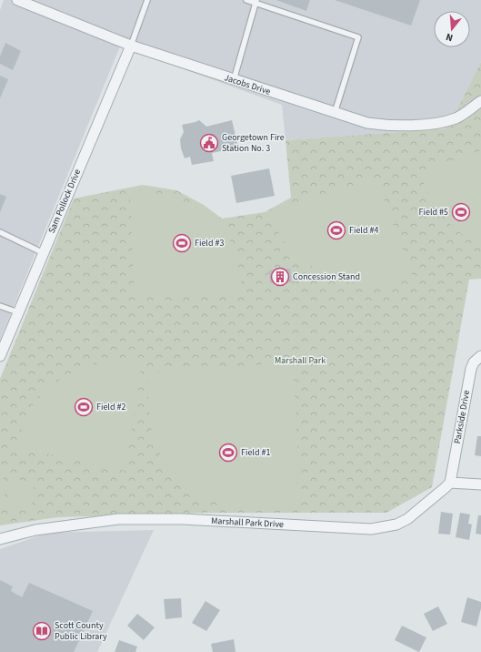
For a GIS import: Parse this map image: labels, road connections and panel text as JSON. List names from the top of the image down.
{
  "streets": {
    "street": [
      "Jacobs Drive",
      "Sam Pollock Drive",
      "Parkside Drive",
      "Marshall Park Drive"
    ]
  },
  "crossings": [
    ["Jacobs Drive", "Sam Pollock Drive"],
    ["Parkside Drive", "Marshall Park Drive"]
  ],
  "parks": ["Marshall Park"],
  "places": {
    "public building": ["Georgetown Fire Station No. 3"],
    "sports": [
      "Field #5",
      "Field #4",
      "Field #3",
      "Field #2",
      "Field #1"
    ],
    "building": ["Concession Stand"],
    "library": ["Scott County Public Library"]
  },
  "north": "bottom"
}
